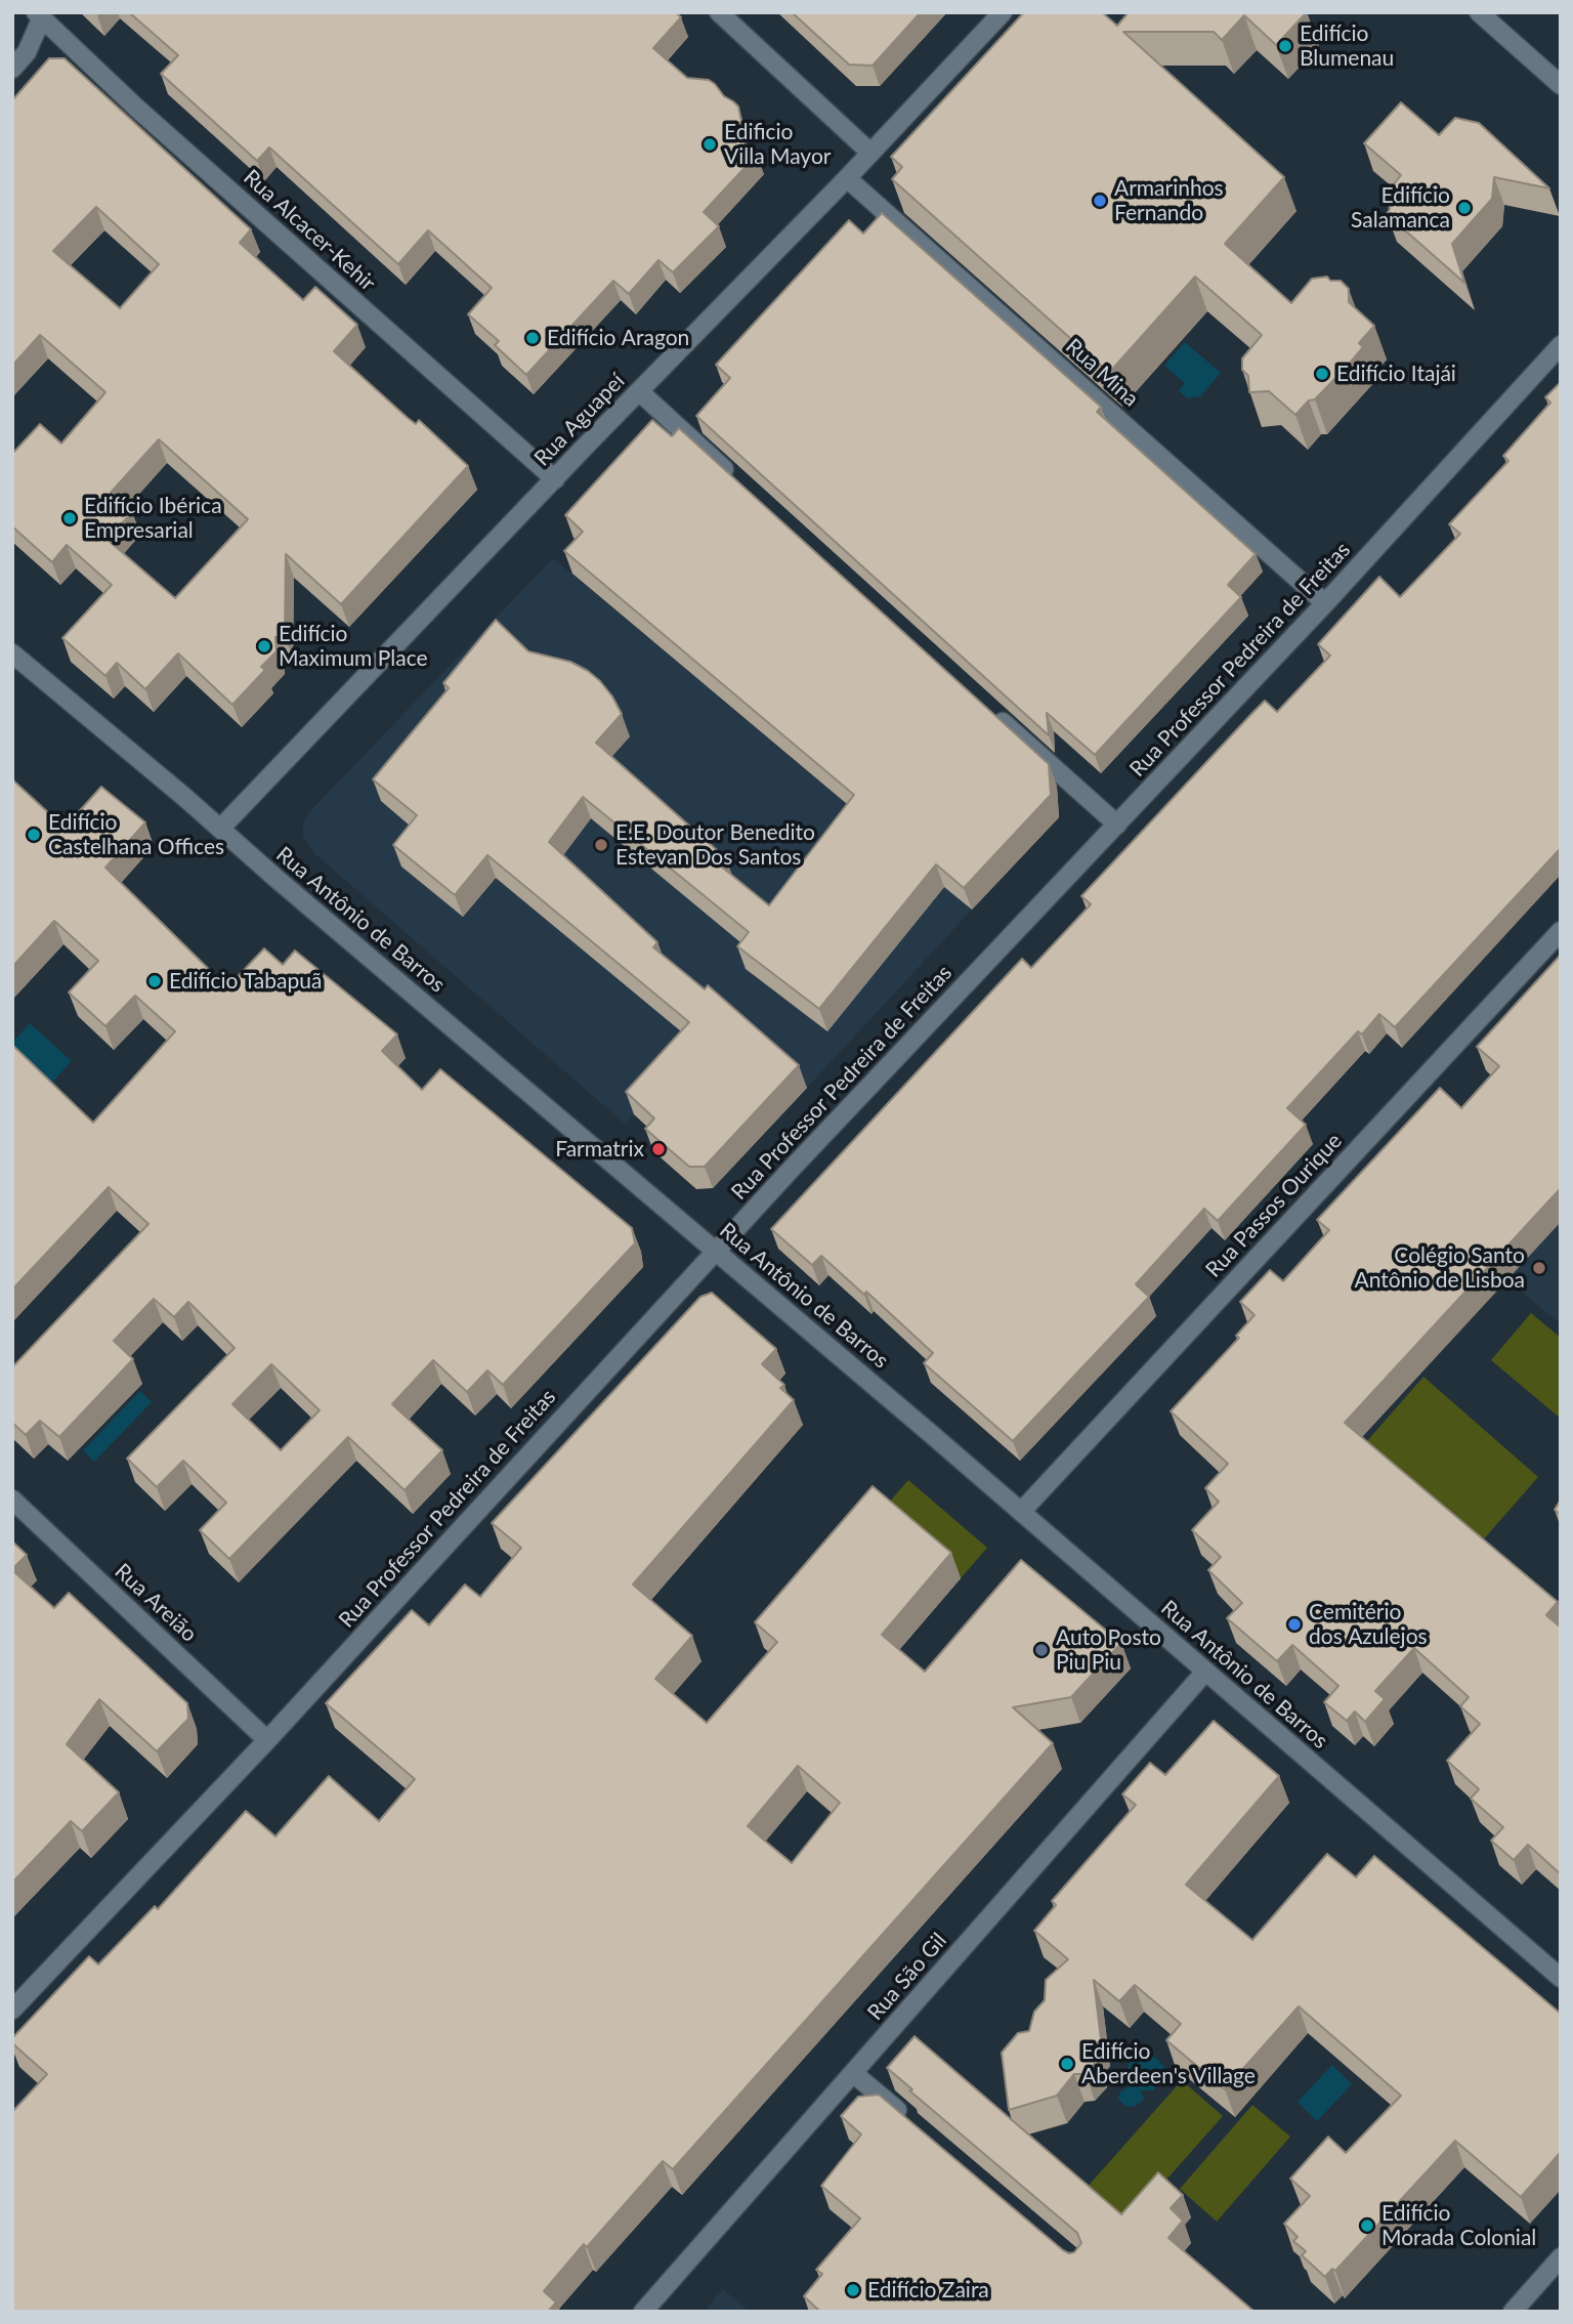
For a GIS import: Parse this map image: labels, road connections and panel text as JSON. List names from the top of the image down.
{
  "streets": {
    "street": [
      "Rua Alcacer-Kehir",
      "Rua Mina",
      "Rua Aguapeí",
      "Rua Professor Pedreira de Freitas",
      "Rua Antônio de Barros",
      "Rua Passos Ourique",
      "Rua Areião",
      "Rua São Gil"
    ]
  },
  "crossings": [
    ["Rua Alcacer-Kehir", "Rua Aguapeí"],
    ["Rua Mina", "Rua Aguapeí"],
    ["Rua Mina", "Rua Professor Pedreira de Freitas"],
    ["Rua Aguapeí", "Rua Antônio de Barros"],
    ["Rua Professor Pedreira de Freitas", "Rua Antônio de Barros"],
    ["Rua Professor Pedreira de Freitas", "Rua Areião"],
    ["Rua Antônio de Barros", "Rua Passos Ourique"],
    ["Rua Antônio de Barros", "Rua São Gil"]
  ],
  "places": [
    "Edifício Blumenau",
    "Edificio Villa Mayor",
    "Armarinhos Fernando",
    "Edifício Salamanca",
    "Edifício Aragon",
    "Edifício Itajái",
    "Edifício Ibérica Empresarial",
    "Edifício Maximum Place",
    "Edifício Castelhana Offices",
    "E.E. Doutor Benedito Estevan Dos Santos",
    "Edifício Tabapuã",
    "Farmatrix",
    "Colégio Santo Antônio de Lisboa",
    "Cemitério dos Azulejos",
    "Auto Posto Piu Piu",
    "Edifício Aberdeen's Village",
    "Edifício Morada Colonial",
    "Edifício Zaira"
  ]
}
